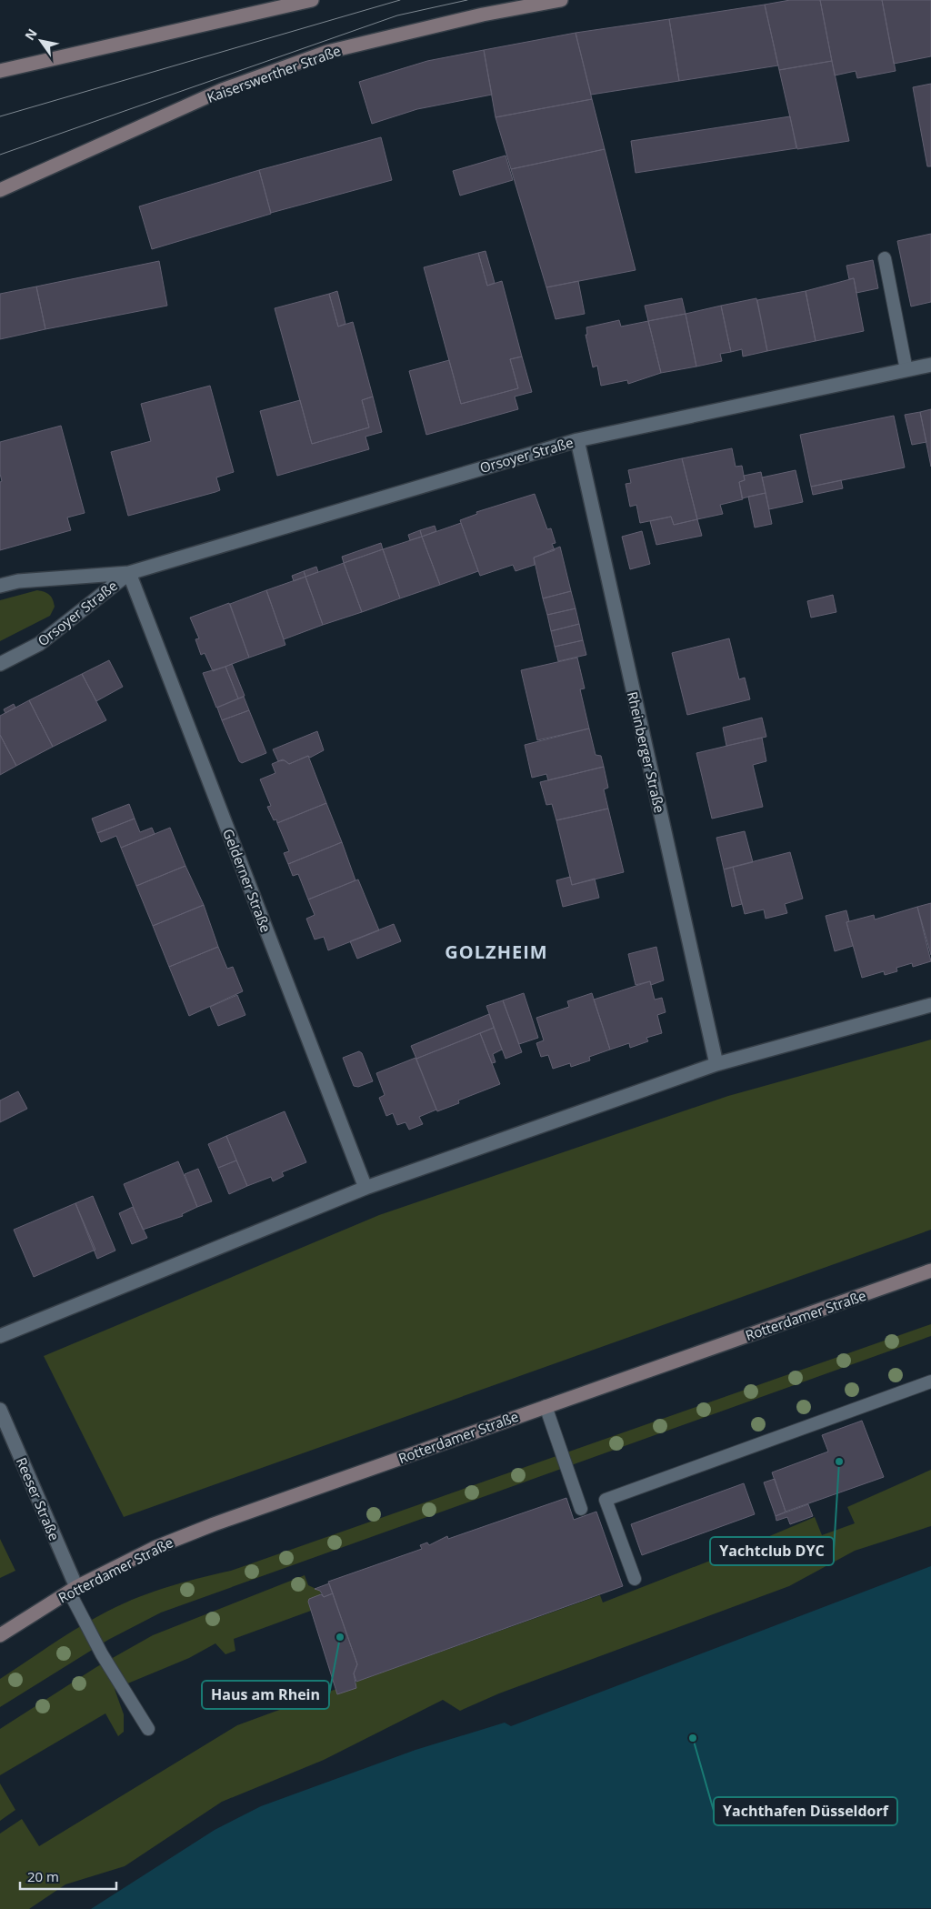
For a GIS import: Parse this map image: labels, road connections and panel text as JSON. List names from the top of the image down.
{
  "streets": {
    "street": [
      "Kaiserswerther Straße",
      "Orsoyer Straße",
      "Rheinberger Straße",
      "Gelderner Straße",
      "Rotterdamer Straße",
      "Reeser Straße"
    ]
  },
  "crossings": [
    ["Orsoyer Straße", "Rheinberger Straße"],
    ["Orsoyer Straße", "Gelderner Straße"],
    ["Rotterdamer Straße", "Reeser Straße"]
  ],
  "districts": ["GOLZHEIM"],
  "places": ["Yachtclub DYC", "Haus am Rhein", "Yachthafen Düsseldorf"],
  "scale_bar": "20 m",
  "north": "top left"
}
